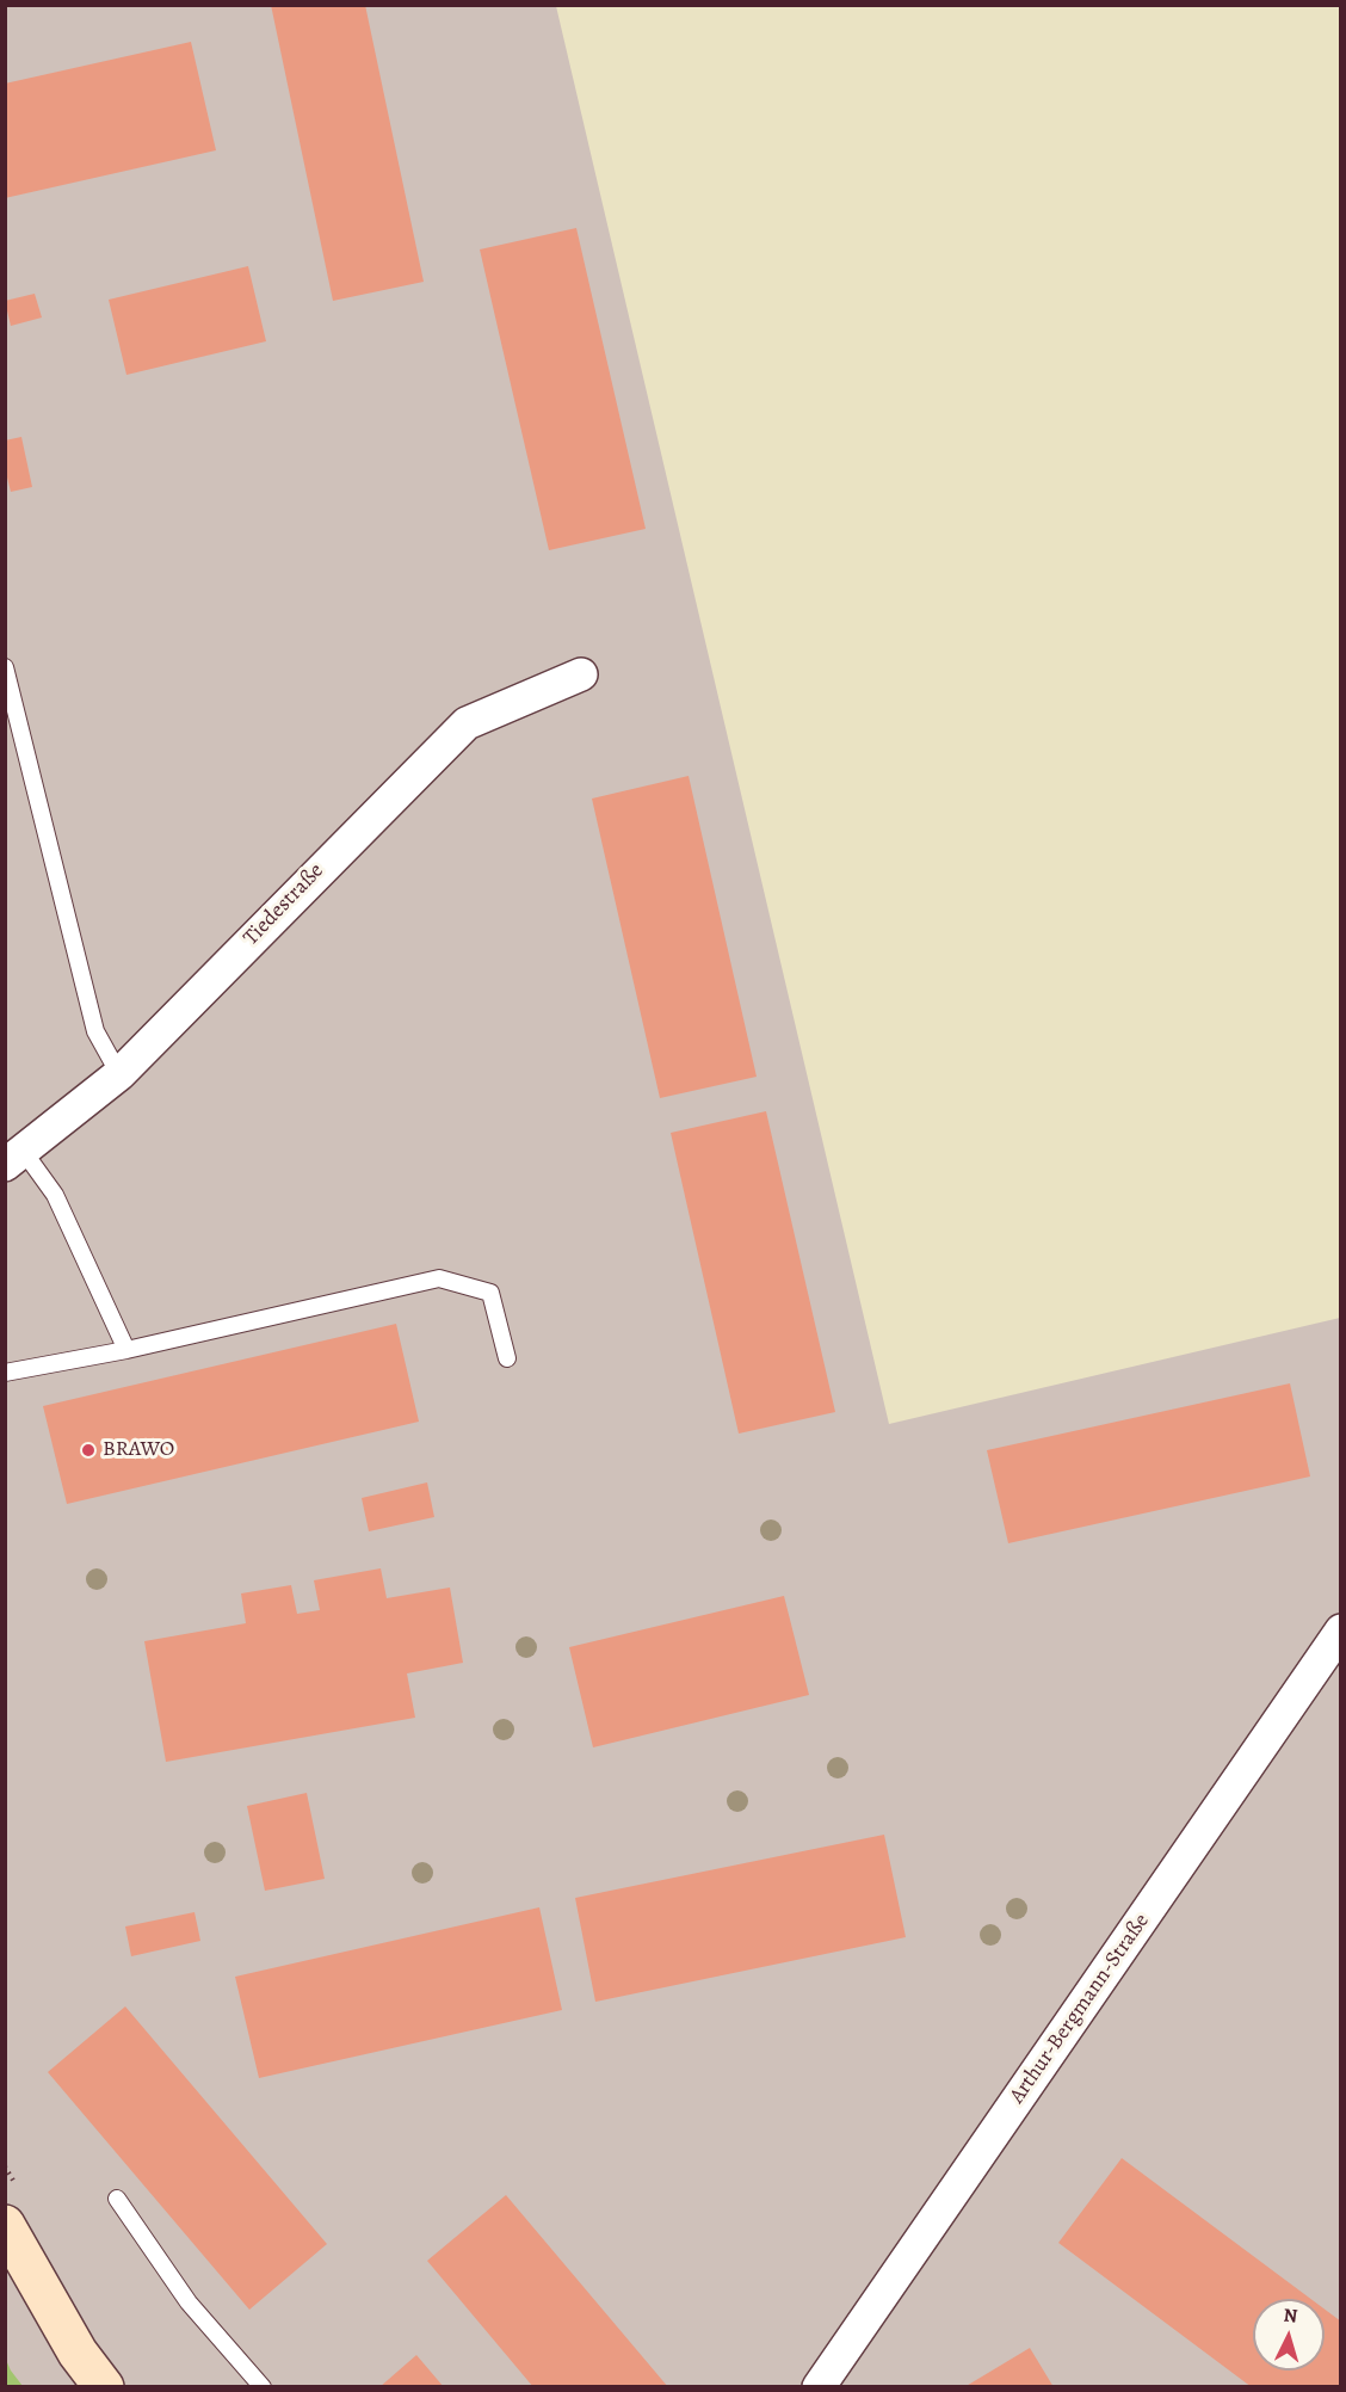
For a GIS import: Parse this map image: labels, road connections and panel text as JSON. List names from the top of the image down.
{
  "streets": {
    "street": ["Tiedestraße", "Arthur-Bergmann-Straße"]
  },
  "places": ["BRAWO"],
  "north": "top"
}
